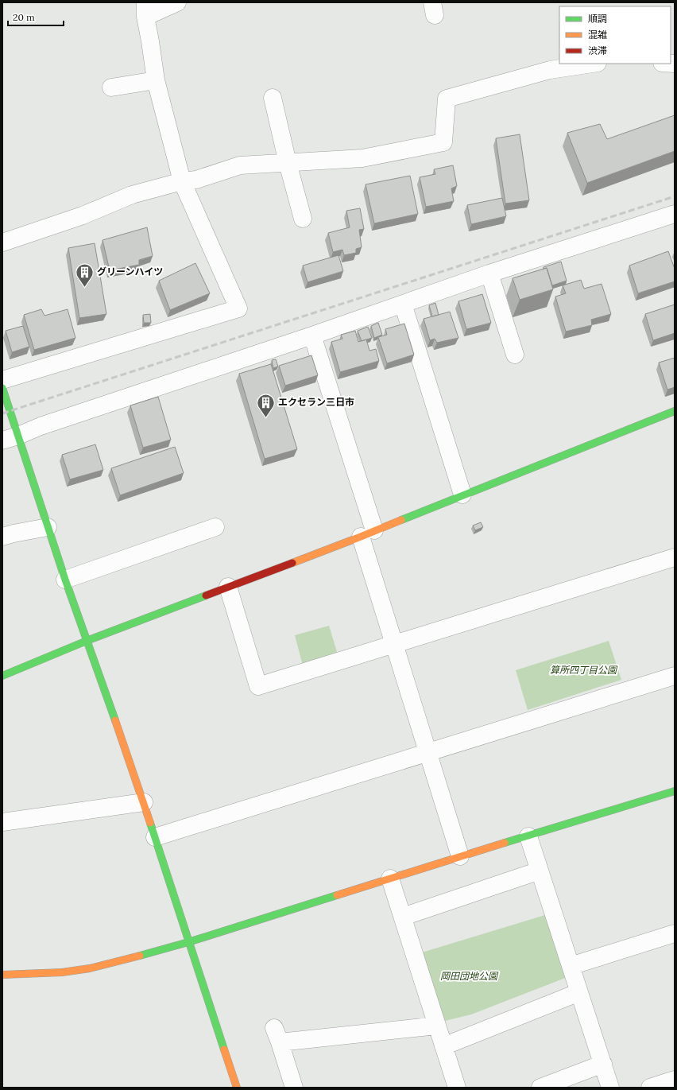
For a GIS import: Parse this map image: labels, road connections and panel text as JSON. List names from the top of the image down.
{
  "parks": ["算所四丁目公園", "岡田団地公園"],
  "places": {
    "building": ["グリーンハイツ", "エクセラン三日市"]
  },
  "legend": ["順調", "混雑", "渋滞"],
  "scale_bar": "20 m"
}
